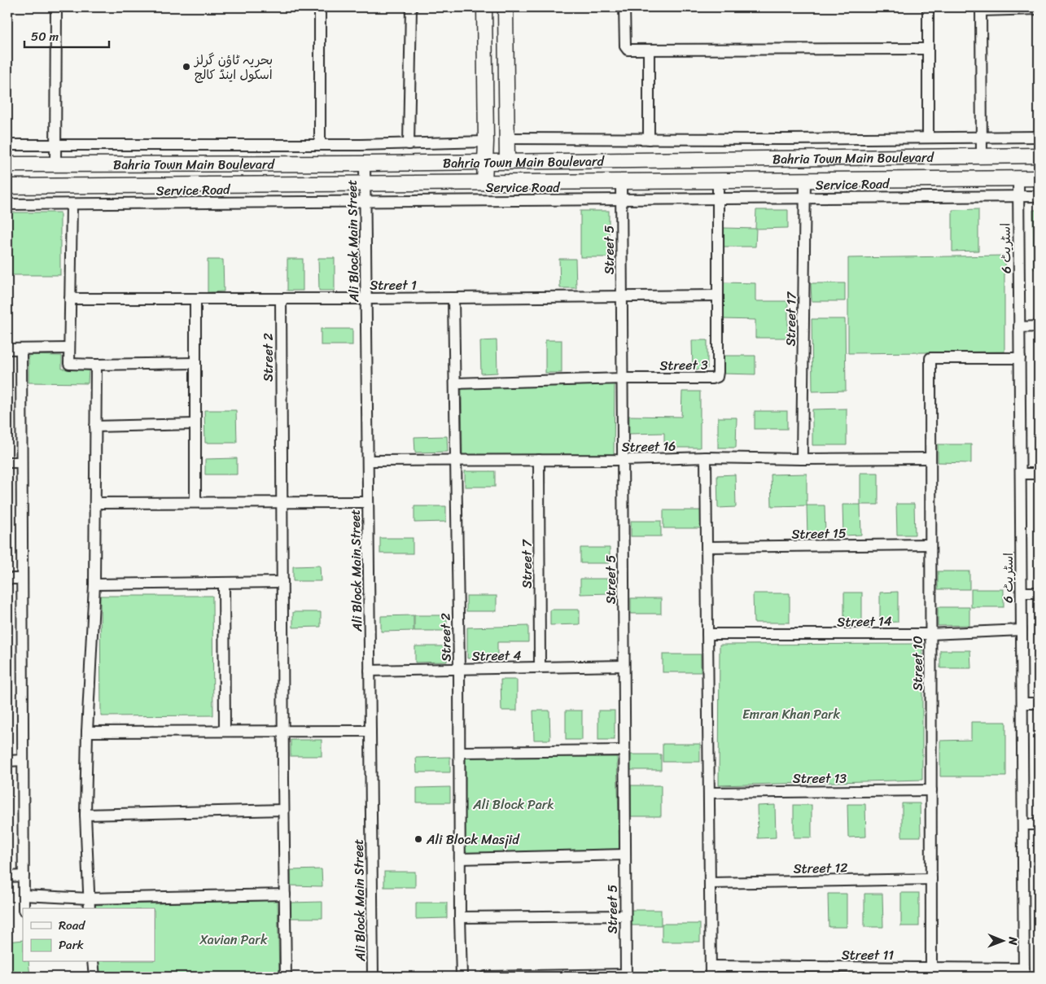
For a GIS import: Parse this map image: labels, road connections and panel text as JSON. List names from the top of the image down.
{
  "streets": {
    "main road": ["Bahria Town Main Boulevard"],
    "street": [
      "Service Road",
      "Ali Block Main Street",
      "اسٹریٹ 6",
      "Street 5",
      "Street 1",
      "Street 17",
      "Street 2",
      "Street 3",
      "Street 16",
      "Street 15",
      "Street 7",
      "Street 14",
      "Street 4",
      "Street 10",
      "Street 13",
      "Street 12",
      "Street 11"
    ]
  },
  "crossings": [
    ["Bahria Town Main Boulevard", "Ali Block Main Street"],
    ["Bahria Town Main Boulevard", "اسٹریٹ 6"],
    ["Bahria Town Main Boulevard", "Street 5"],
    ["Bahria Town Main Boulevard", "Street 17"],
    ["Bahria Town Main Boulevard", "Street 3"],
    ["Service Road", "Ali Block Main Street"],
    ["Service Road", "اسٹریٹ 6"],
    ["Service Road", "Street 5"],
    ["Service Road", "Street 17"],
    ["Service Road", "Street 3"],
    ["Ali Block Main Street", "Street 1"],
    ["Ali Block Main Street", "Street 16"],
    ["Ali Block Main Street", "Street 4"],
    ["اسٹریٹ 6", "Street 14"],
    ["اسٹریٹ 6", "Street 10"],
    ["اسٹریٹ 6", "Street 11"],
    ["Street 5", "Street 1"],
    ["Street 5", "Street 3"],
    ["Street 5", "Street 16"],
    ["Street 5", "Street 4"],
    ["Street 1", "Street 2"],
    ["Street 1", "Street 3"],
    ["Street 17", "Street 16"],
    ["Street 2", "Street 3"],
    ["Street 2", "Street 16"],
    ["Street 2", "Street 4"],
    ["Street 16", "Street 7"],
    ["Street 16", "Street 10"],
    ["Street 15", "Street 10"],
    ["Street 7", "Street 4"],
    ["Street 14", "Street 10"],
    ["Street 10", "Street 13"],
    ["Street 10", "Street 12"],
    ["Street 10", "Street 11"]
  ],
  "parks": ["Emran Khan Park", "Ali Block Park", "Xavian Park"],
  "places": ["بحریہ ٹاؤن گرلز اسکول اینڈ کالج", "Ali Block Masjid"],
  "legend": ["Road", "Park"],
  "scale_bar": "50 m",
  "north": "right"
}
